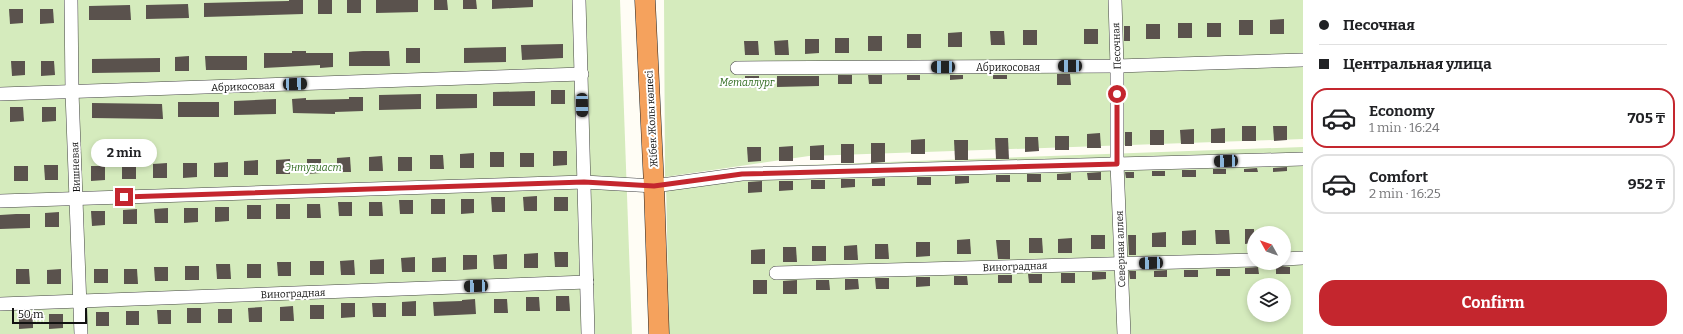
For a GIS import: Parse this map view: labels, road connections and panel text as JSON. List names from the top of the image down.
{
  "streets": {
    "highway": ["Жібек Жолы көшесі"],
    "street": [
      "Песочная",
      "Абрикосовая",
      "Вишневая",
      "Северная аллея",
      "Виноградная"
    ]
  },
  "crossings": [
    ["Песочная", "Абрикосовая"],
    ["Песочная", "Северная аллея"],
    ["Абрикосовая", "Вишневая"],
    ["Вишневая", "Виноградная"],
    ["Северная аллея", "Виноградная"]
  ],
  "parks": ["Металлург", "Энтузиаст"],
  "scale_bar": "50 m",
  "north": "top left",
  "page": {
    "banner": ["Песочная", "Центральная улица"],
    "list": [
      {
        "name": "Economy",
        "note": "1 min · 16:24",
        "value": "705 ₸"
      },
      {
        "name": "Comfort",
        "note": "2 min · 16:25",
        "value": "952 ₸"
      }
    ],
    "bubble": "2 min",
    "buttons": "Confirm",
    "scale": "50 m"
  }
}
